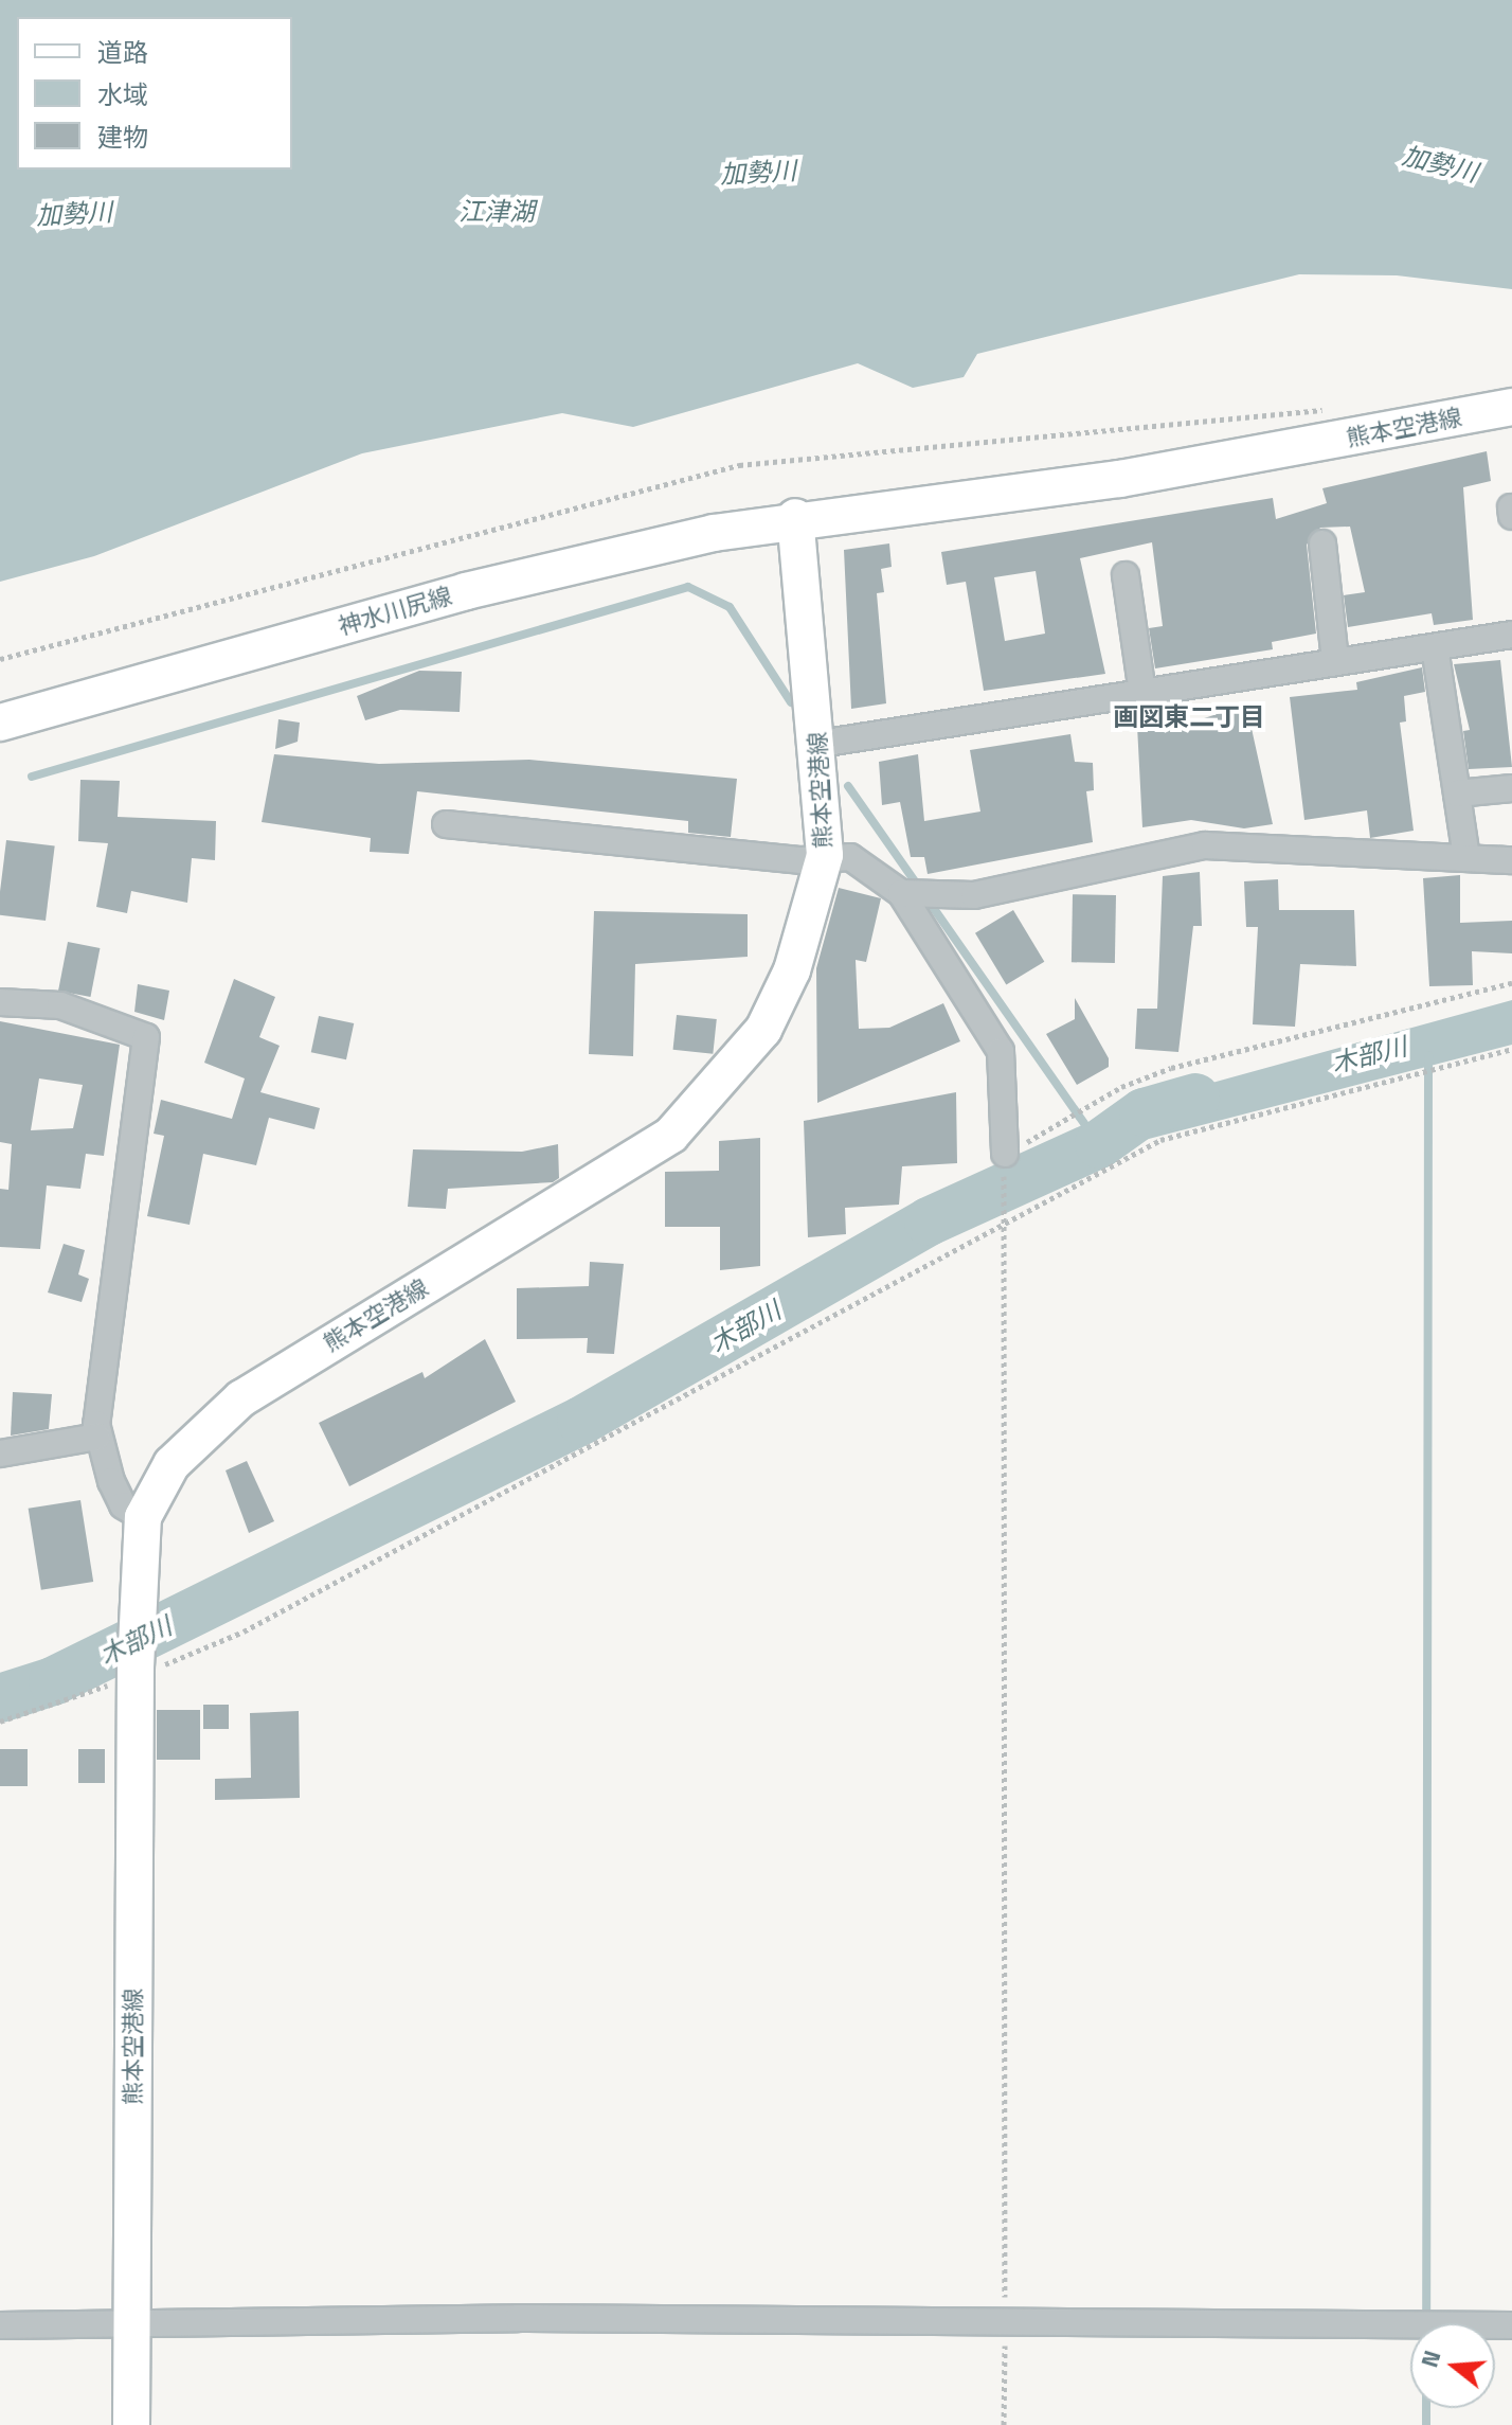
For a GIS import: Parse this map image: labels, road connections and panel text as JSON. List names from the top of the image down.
{
  "streets": {
    "main road": ["熊本空港線", "神水川尻線"]
  },
  "crossings": [
    ["熊本空港線", "神水川尻線"]
  ],
  "districts": ["画図東二丁目"],
  "water": ["加勢川", "江津湖", "木部川"],
  "legend": ["道路", "水域", "建物"],
  "north": "left"
}
